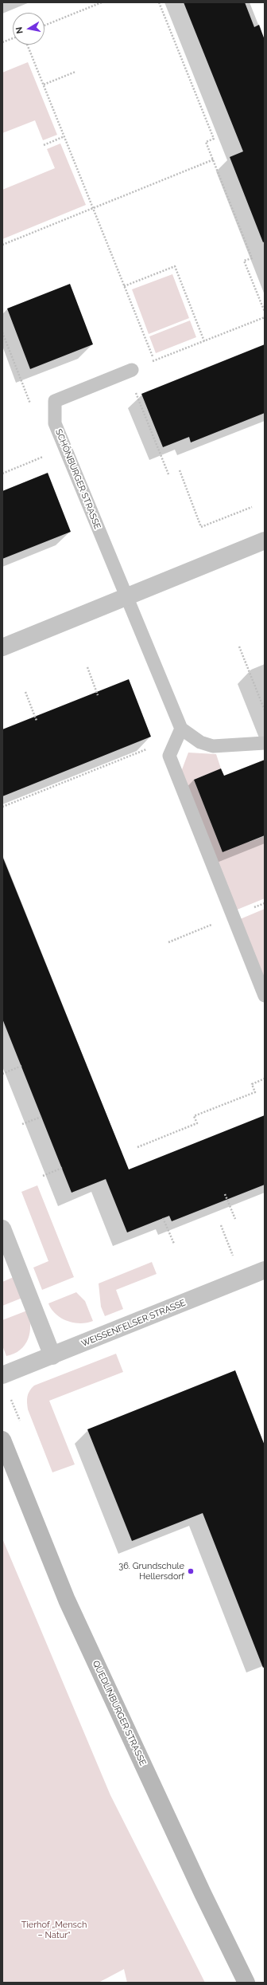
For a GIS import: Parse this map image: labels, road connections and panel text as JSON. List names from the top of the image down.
{
  "streets": {
    "street": ["WEISSENFELSER STRASSE", "QUEDLINBURGER STRASSE"],
    "lane": ["SCHÖNBURGER STRASSE"]
  },
  "parks": ["Tierhof „Mensch – Natur“"],
  "places": ["36. Grundschule Hellersdorf"],
  "north": "left"
}
